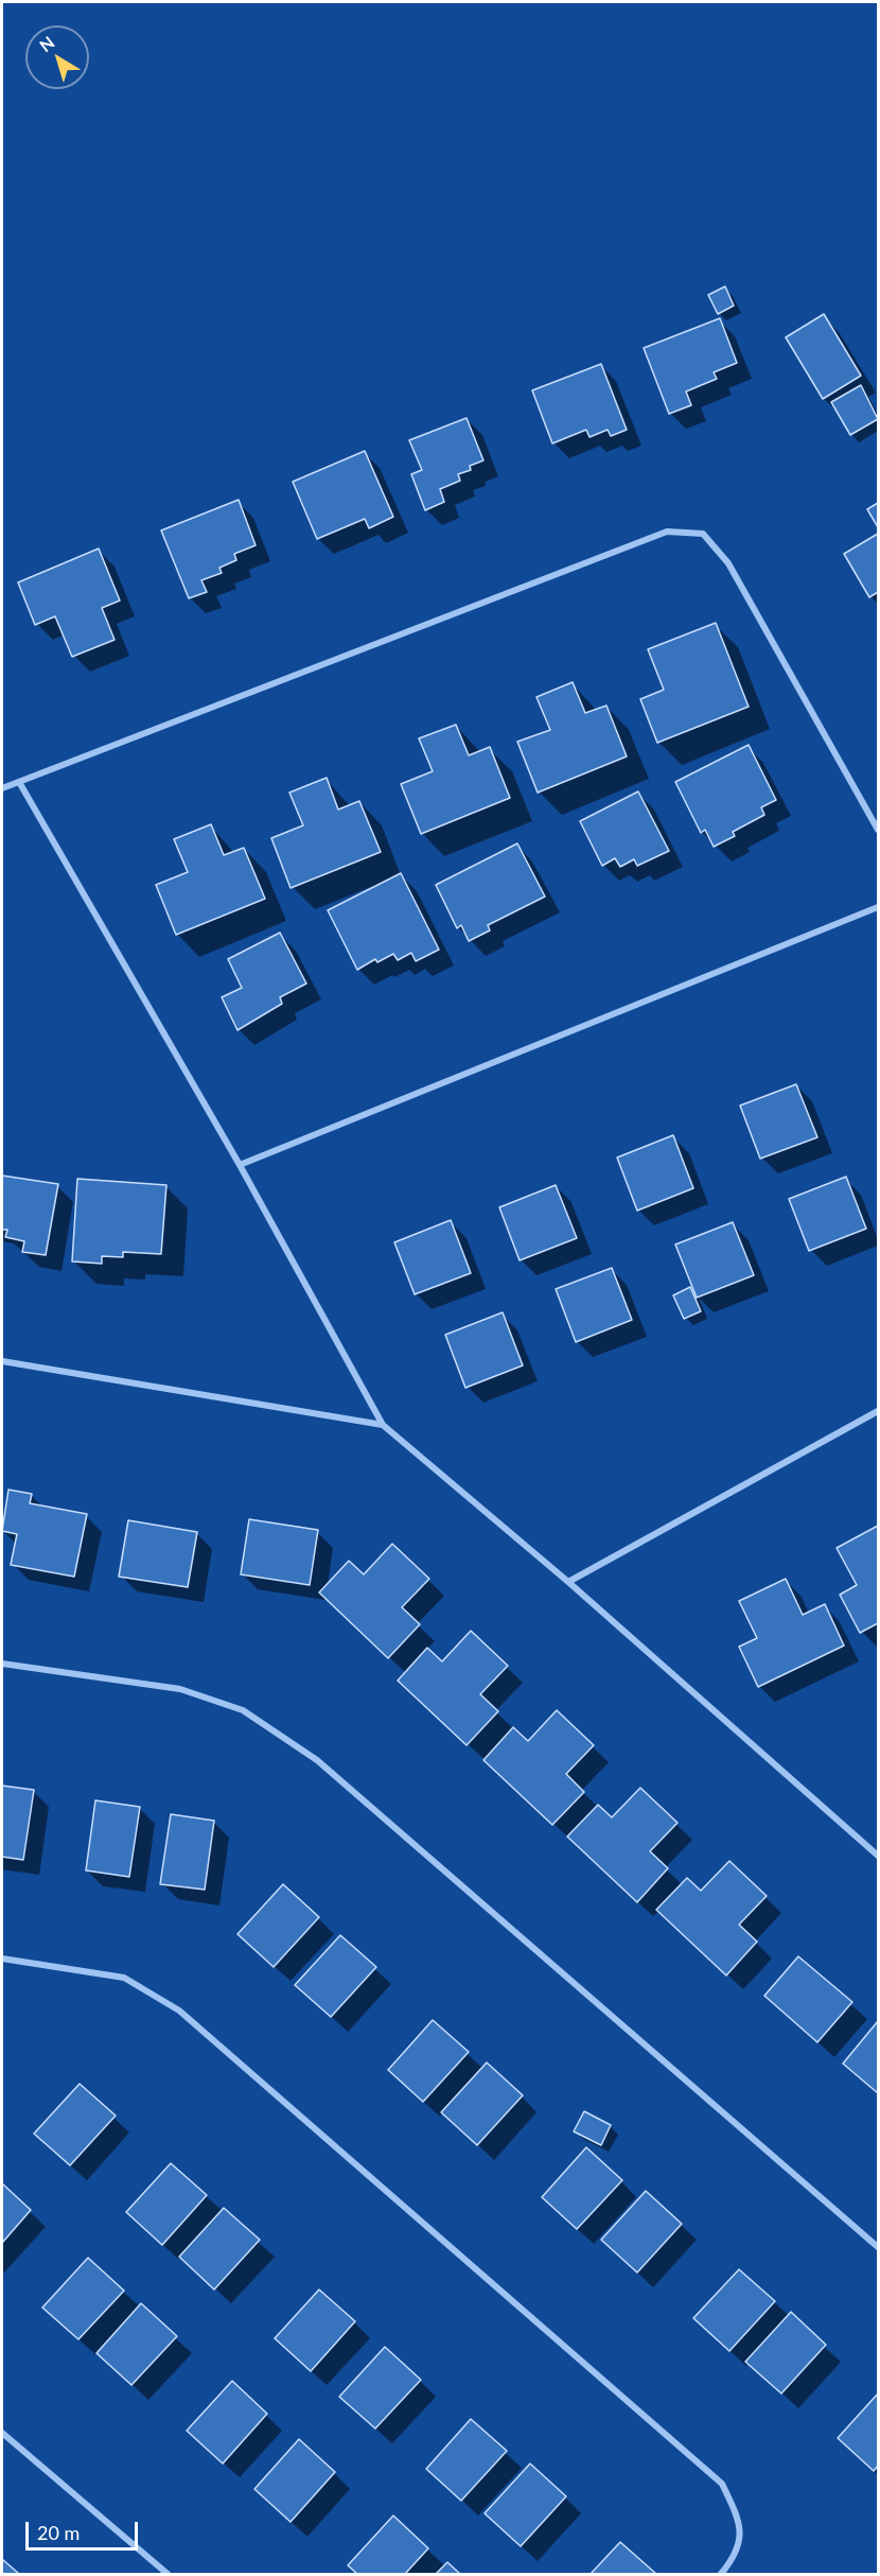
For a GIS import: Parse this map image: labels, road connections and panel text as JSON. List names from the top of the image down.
{
  "scale_bar": "20 m",
  "north": "top left"
}
